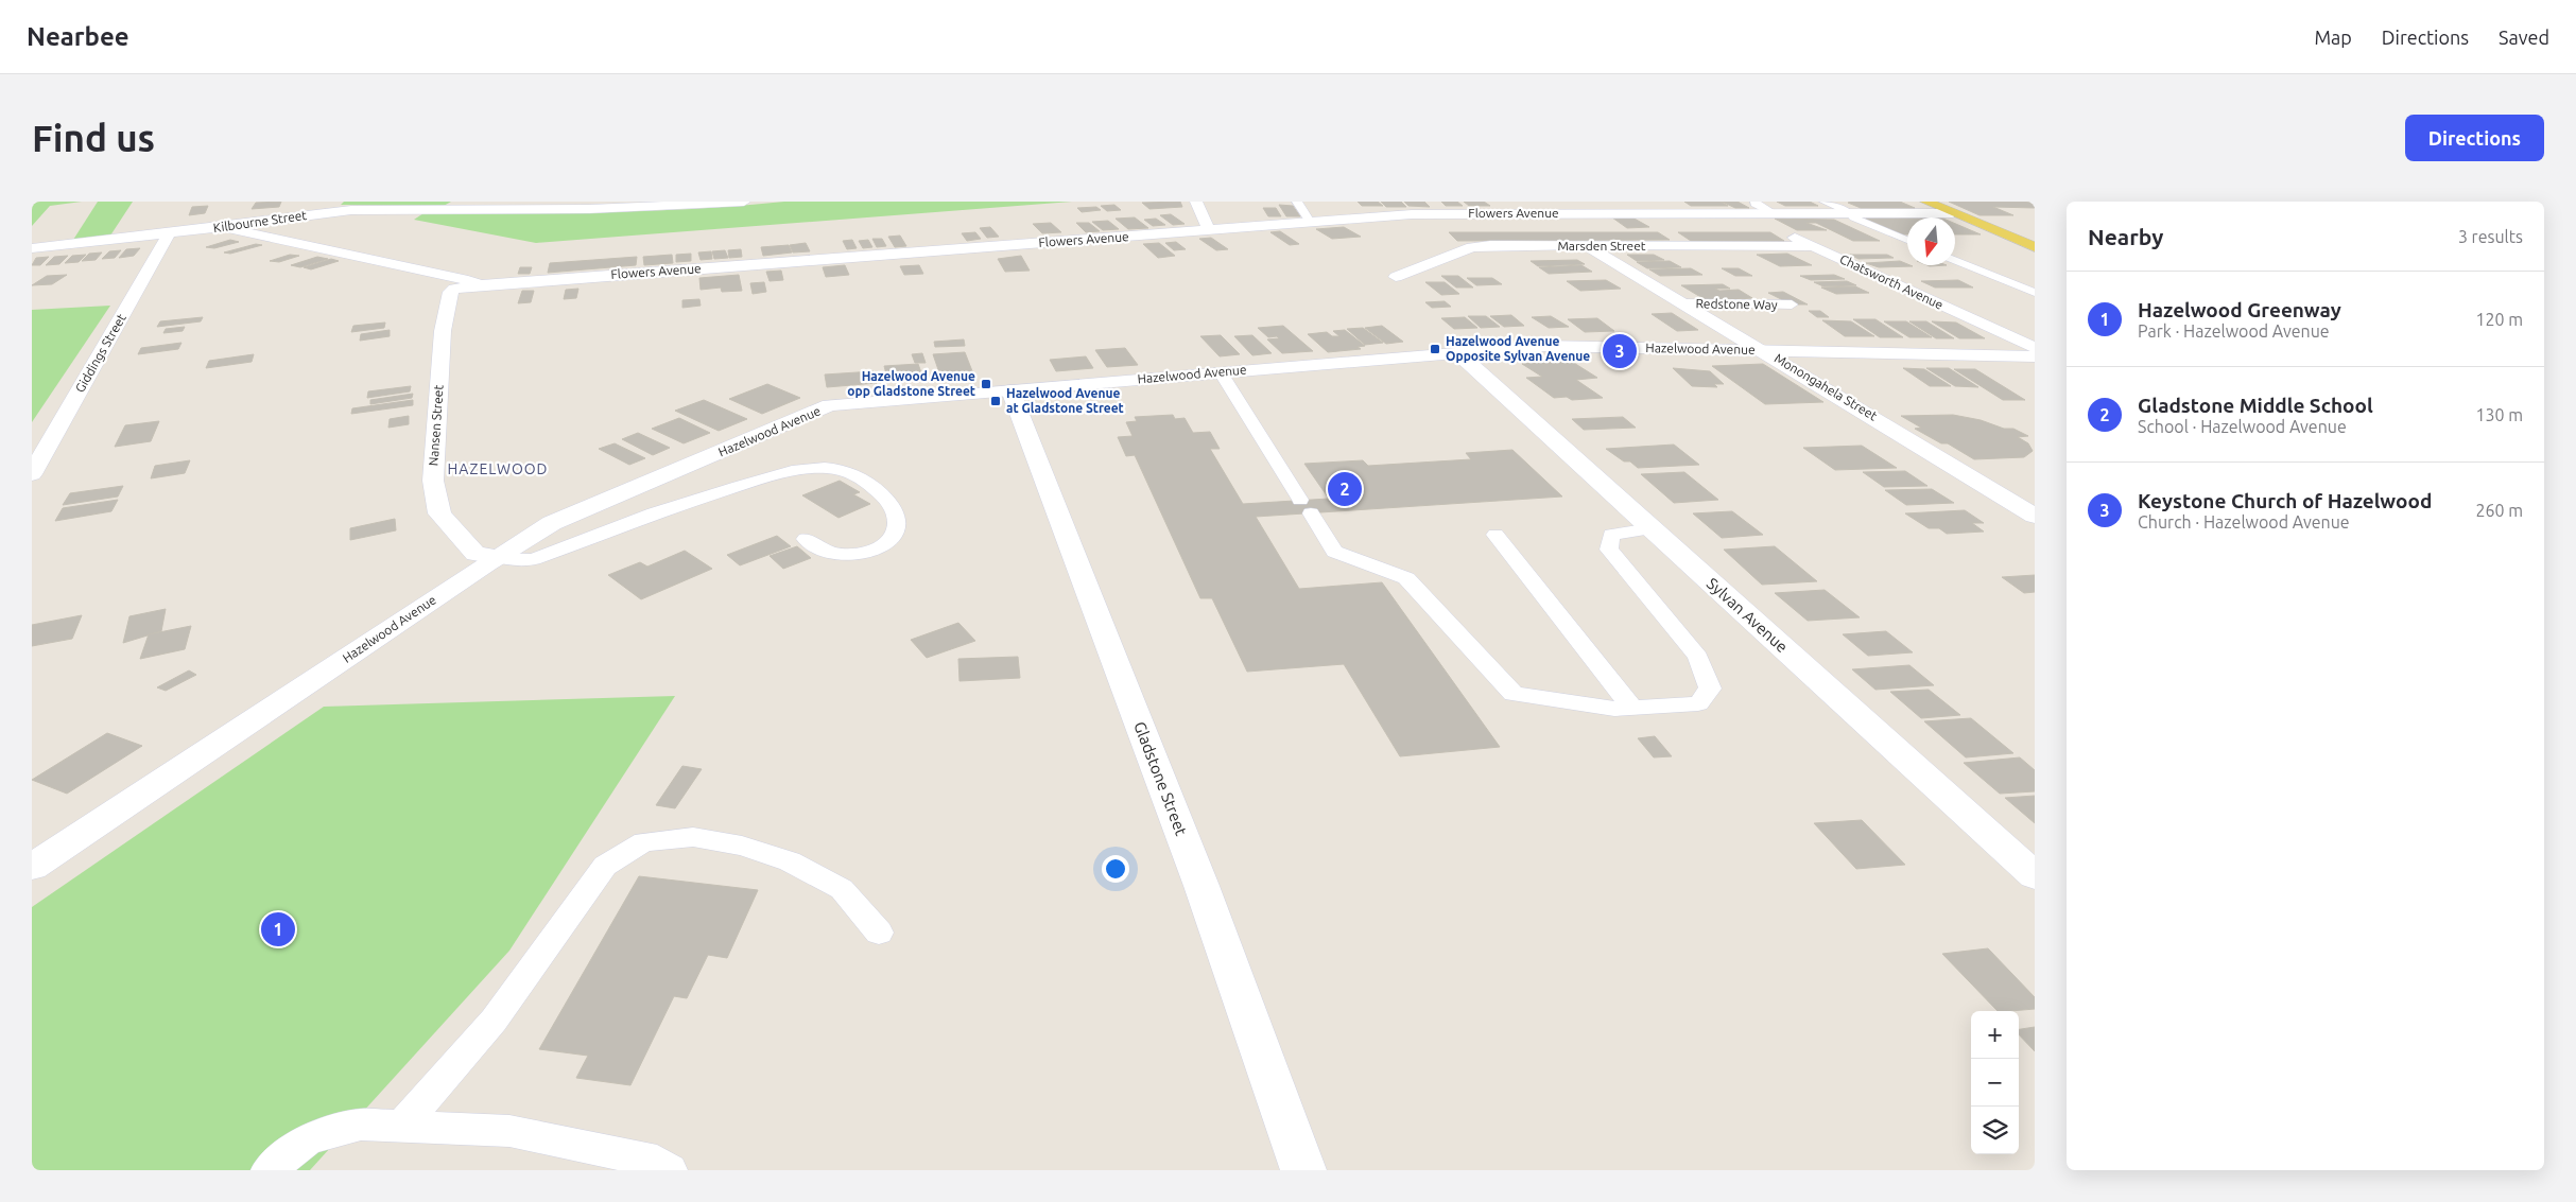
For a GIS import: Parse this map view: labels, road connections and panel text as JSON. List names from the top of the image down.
{
  "streets": {
    "street": [
      "Flowers Avenue",
      "Kilbourne Street",
      "Marsden Street",
      "Chatsworth Avenue",
      "Hazelwood Avenue",
      "Giddings Street",
      "Monongahela Street",
      "Nansen Street",
      "Sylvan Avenue",
      "Gladstone Street"
    ],
    "lane": ["Redstone Way"]
  },
  "crossings": [
    ["Flowers Avenue", "Kilbourne Street"],
    ["Flowers Avenue", "Chatsworth Avenue"],
    ["Flowers Avenue", "Nansen Street"],
    ["Kilbourne Street", "Giddings Street"],
    ["Marsden Street", "Chatsworth Avenue"],
    ["Marsden Street", "Monongahela Street"],
    ["Redstone Way", "Monongahela Street"],
    ["Hazelwood Avenue", "Monongahela Street"],
    ["Hazelwood Avenue", "Nansen Street"],
    ["Hazelwood Avenue", "Sylvan Avenue"],
    ["Hazelwood Avenue", "Gladstone Street"]
  ],
  "districts": ["HAZELWOOD"],
  "places": {
    "transit": ["Hazelwood Avenue Opposite Sylvan Avenue", "Hazelwood Avenue opp Gladstone Street", "Hazelwood Avenue at Gladstone Street"]
  },
  "north": "bottom",
  "page": {
    "header": "Nearbee",
    "nav": ["Map", "Directions", "Saved"],
    "buttons": "Directions",
    "title": "Find us",
    "heading": ["Nearby", "3 results"],
    "list": [
      {
        "mark": "1",
        "name": "Hazelwood Greenway",
        "note": "Park · Hazelwood Avenue",
        "value": "120 m"
      },
      {
        "mark": "2",
        "name": "Gladstone Middle School",
        "note": "School · Hazelwood Avenue",
        "value": "130 m"
      },
      {
        "mark": "3",
        "name": "Keystone Church of Hazelwood",
        "note": "Church · Hazelwood Avenue",
        "value": "260 m"
      }
    ],
    "pins": ["3", "2", "1"],
    "map_buttons": ["+", "−"]
  }
}
